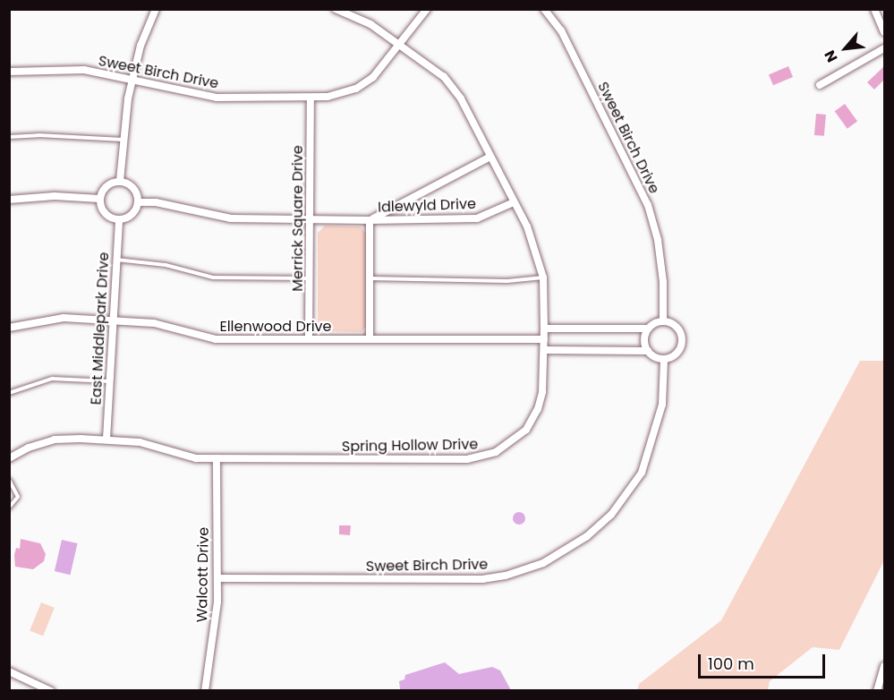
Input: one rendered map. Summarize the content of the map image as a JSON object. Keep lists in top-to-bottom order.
{
  "streets": {
    "street": [
      "Sweet Birch Drive",
      "Idlewyld Drive",
      "Merrick Square Drive",
      "Ellenwood Drive",
      "East Middlepark Drive",
      "Spring Hollow Drive",
      "Walcott Drive"
    ]
  },
  "crossings": [
    ["Sweet Birch Drive", "Merrick Square Drive"],
    ["Sweet Birch Drive", "Spring Hollow Drive"],
    ["Sweet Birch Drive", "Walcott Drive"],
    ["Idlewyld Drive", "Merrick Square Drive"],
    ["Idlewyld Drive", "East Middlepark Drive"],
    ["Idlewyld Drive", "Spring Hollow Drive"],
    ["Merrick Square Drive", "Ellenwood Drive"],
    ["Ellenwood Drive", "East Middlepark Drive"],
    ["Ellenwood Drive", "Spring Hollow Drive"],
    ["East Middlepark Drive", "Spring Hollow Drive"],
    ["Spring Hollow Drive", "Walcott Drive"]
  ],
  "scale_bar": "100 m",
  "north": "bottom left"
}
